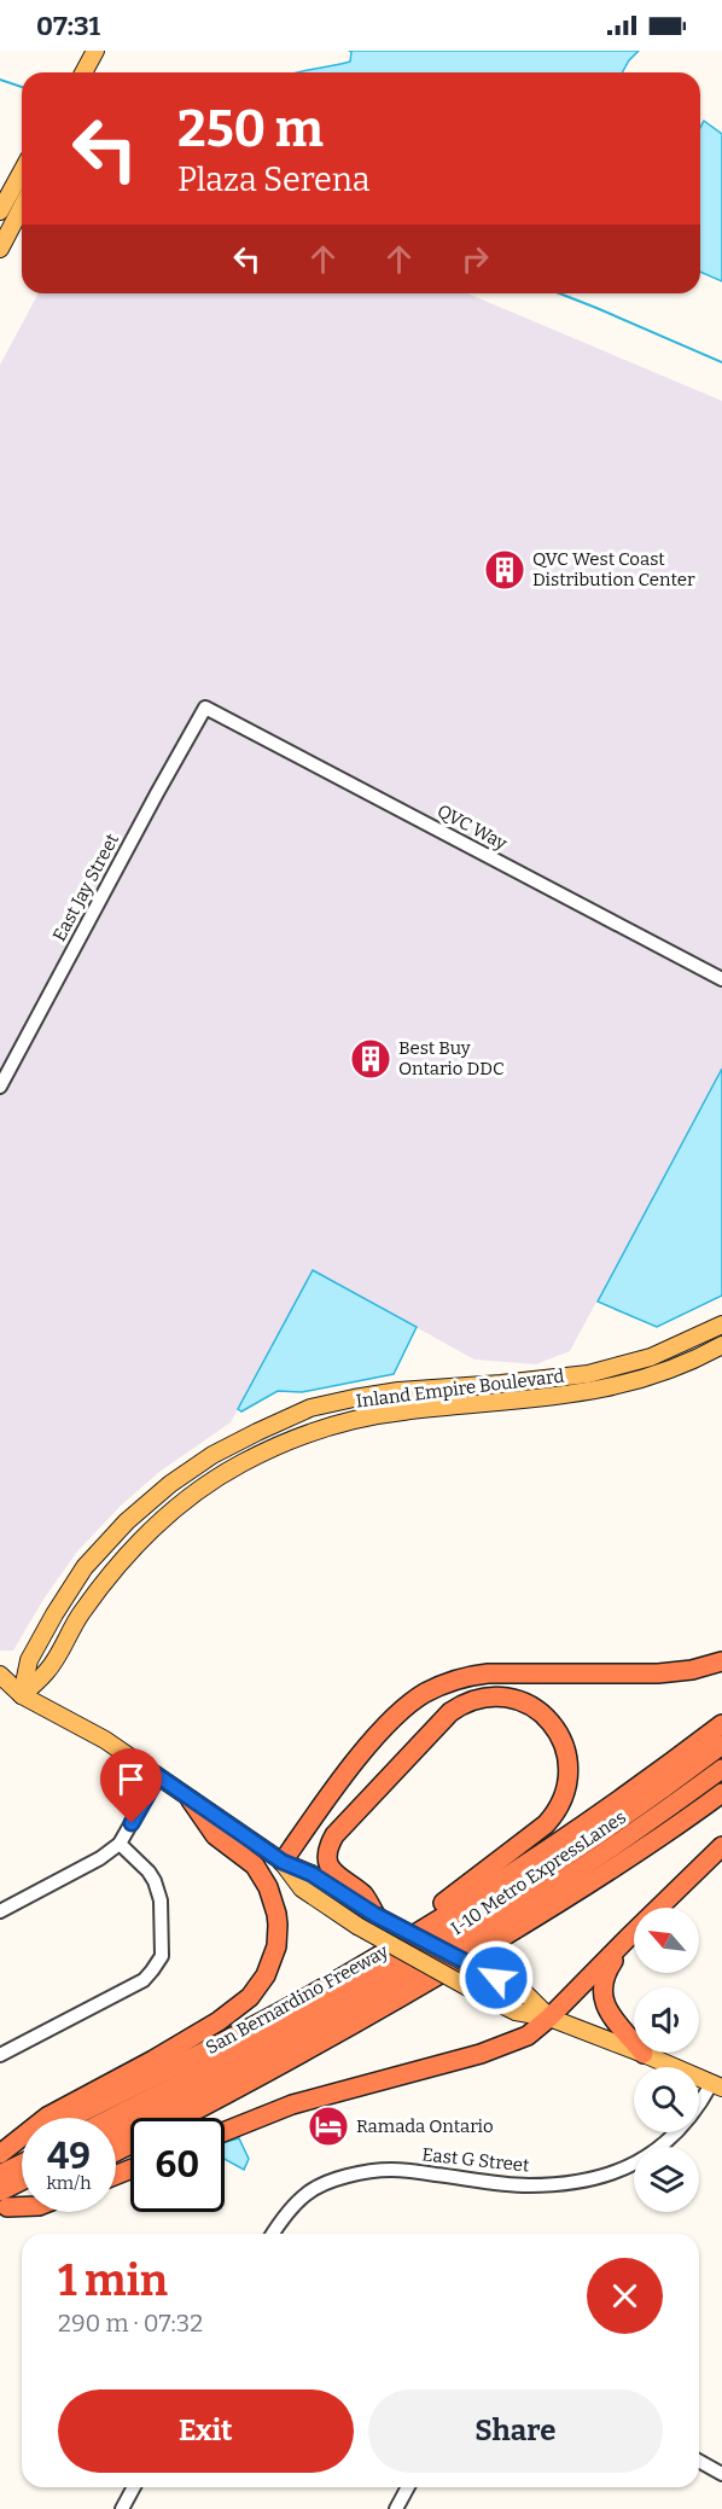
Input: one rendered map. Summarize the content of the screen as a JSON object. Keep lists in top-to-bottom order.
{
  "streets": {
    "highway": ["I-10 Metro ExpressLanes", "San Bernardino Freeway"],
    "main road": ["Inland Empire Boulevard"],
    "street": ["QVC Way", "East Jay Street", "East G Street"]
  },
  "crossings": [
    ["QVC Way", "East Jay Street"]
  ],
  "places": {
    "building": ["QVC West Coast Distribution Center", "Best Buy Ontario DDC"],
    "hotel": ["Ramada Ontario"]
  },
  "north": "top left",
  "page": {
    "status": "07:31",
    "turn": ["250 m", "Plaza Serena"],
    "speed": "49 km/h",
    "limit": "60",
    "heading": ["1 min", "290 m · 07:32"],
    "buttons": ["Exit", "Share"]
  }
}
